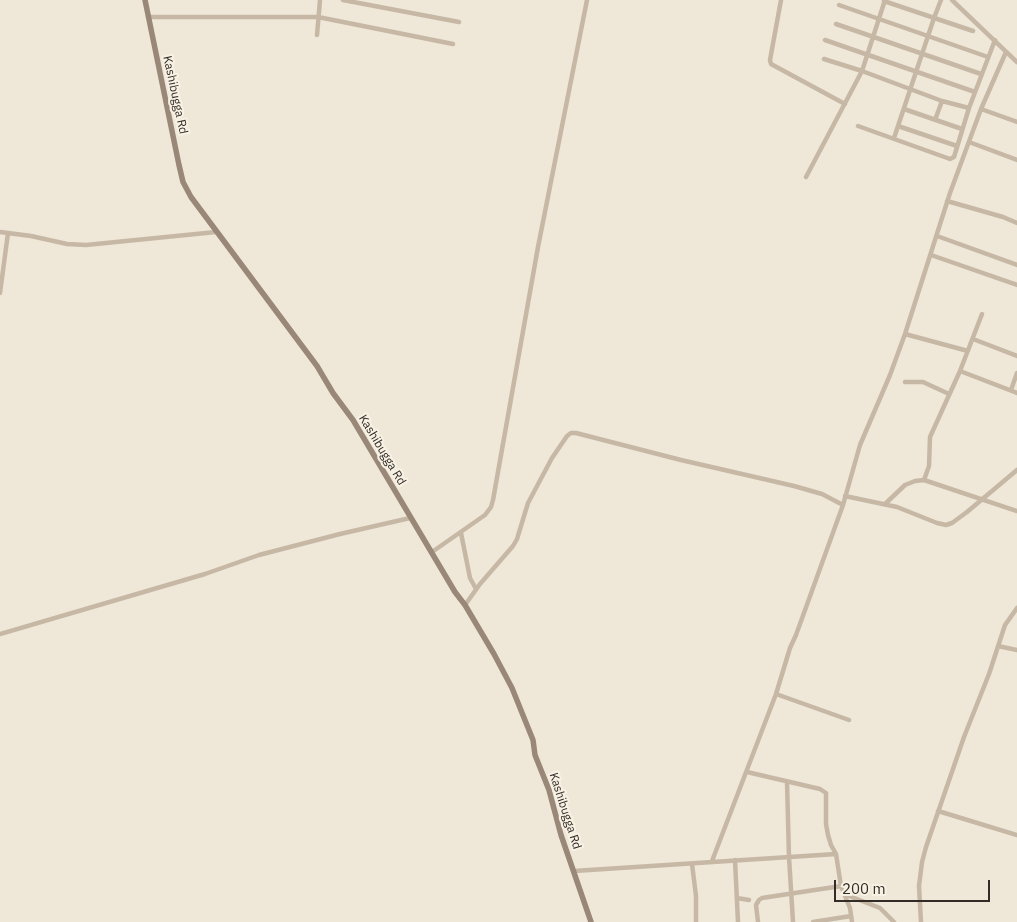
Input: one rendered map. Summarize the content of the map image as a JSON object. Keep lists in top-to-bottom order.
{
  "streets": {
    "main road": ["Kashibugga Rd"]
  },
  "scale_bar": "200 m"
}
